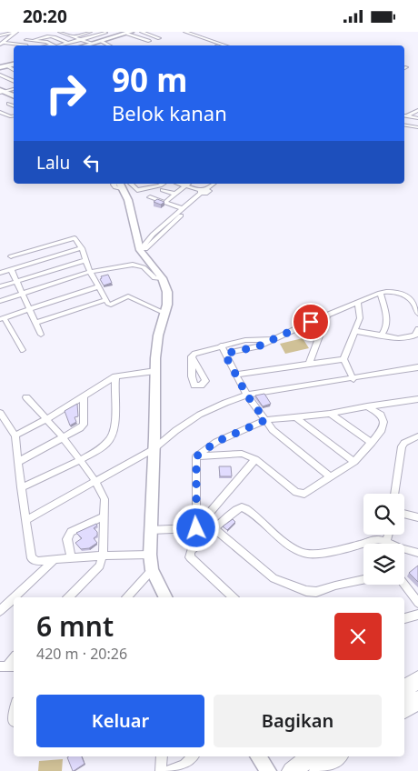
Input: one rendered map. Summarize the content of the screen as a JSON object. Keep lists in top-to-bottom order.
{
  "page": {
    "status": "20:20",
    "turn": ["90 m", "Belok kanan"],
    "then": "Lalu",
    "heading": ["6 mnt", "420 m · 20:26"],
    "buttons": ["Keluar", "Bagikan"]
  }
}
